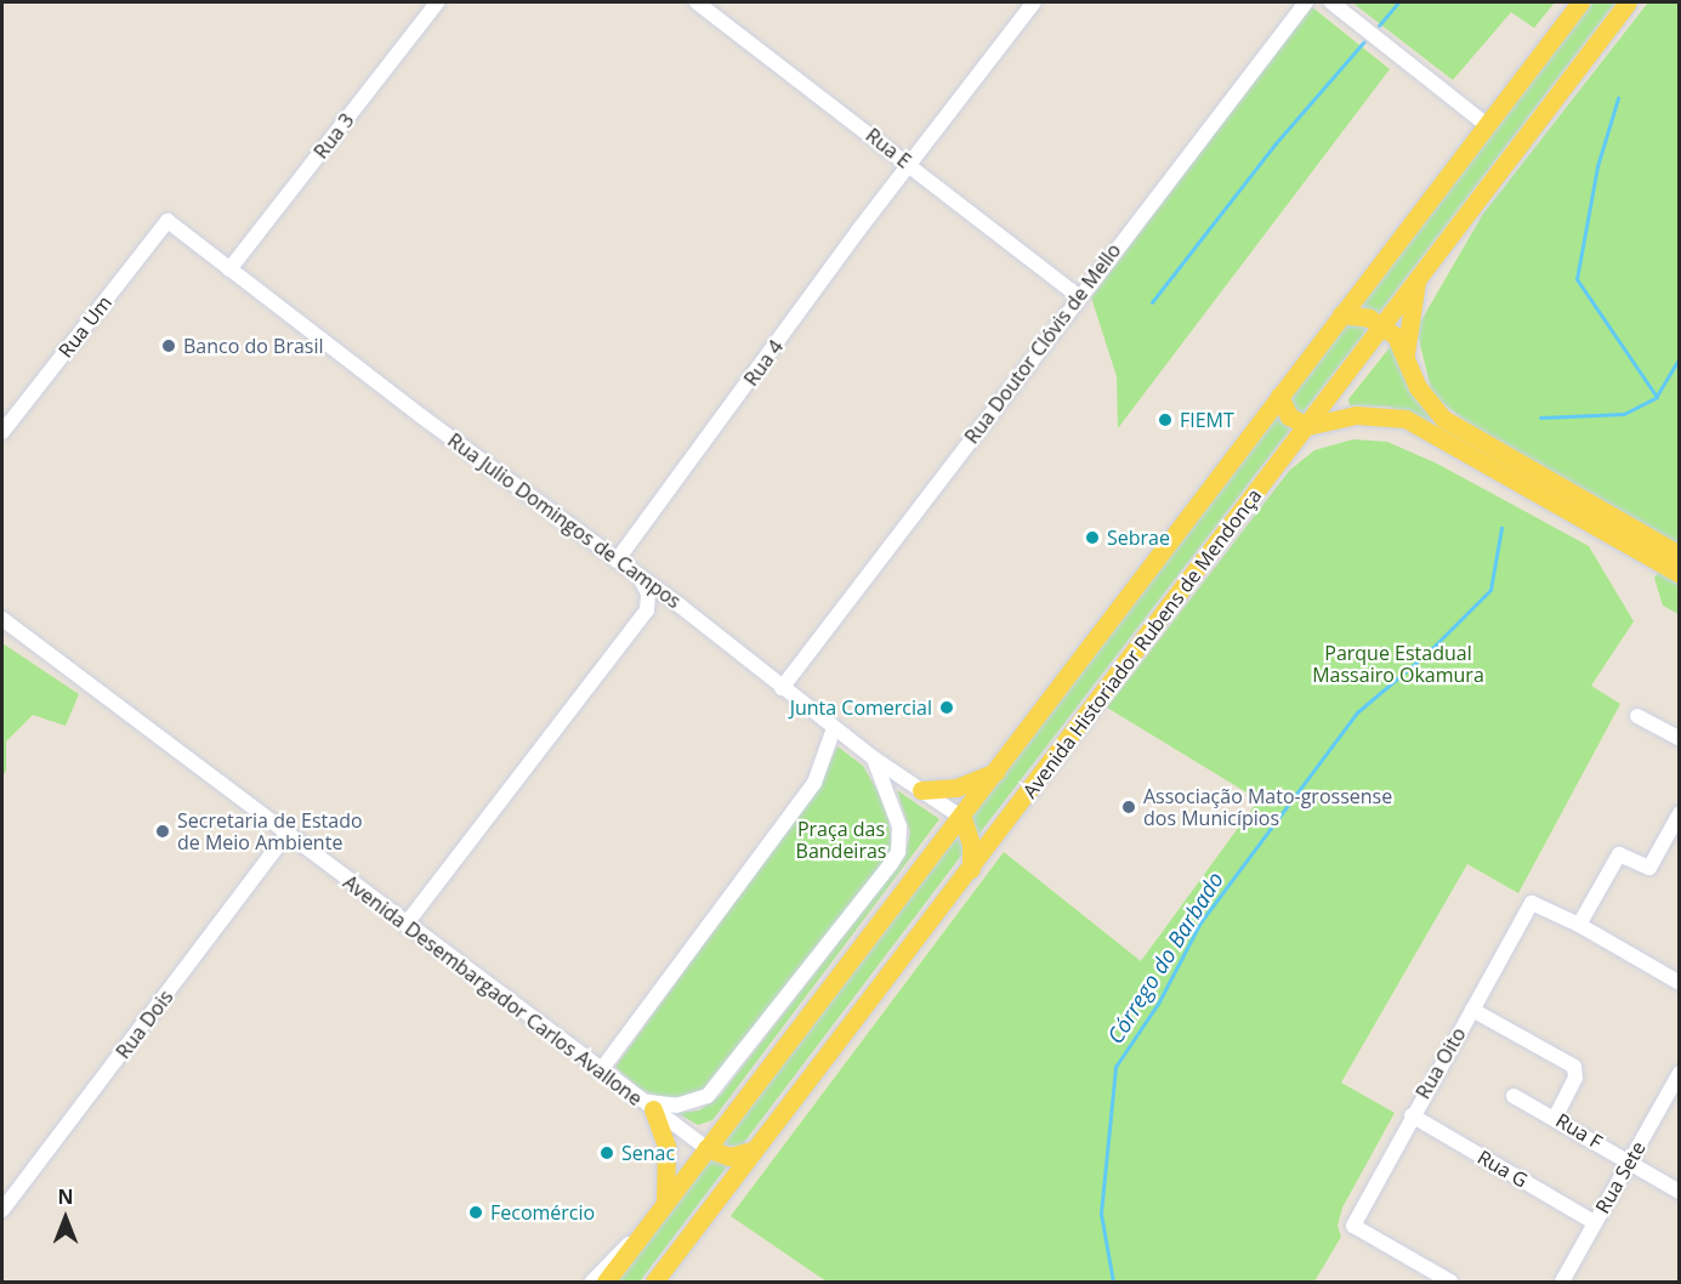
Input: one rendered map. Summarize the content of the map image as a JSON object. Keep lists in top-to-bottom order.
{
  "streets": {
    "main road": ["Avenida Historiador Rubens de Mendonça"],
    "street": [
      "Rua 3",
      "Rua E",
      "Rua Um",
      "Rua Doutor Clóvis de Mello",
      "Rua 4",
      "Rua Julio Domingos de Campos",
      "Avenida Desembargador Carlos Avallone",
      "Rua Dois",
      "Rua Oito",
      "Rua F",
      "Rua G",
      "Rua Sete"
    ]
  },
  "crossings": [
    ["Rua 3", "Rua Julio Domingos de Campos"],
    ["Rua E", "Rua Doutor Clóvis de Mello"],
    ["Rua E", "Rua 4"],
    ["Rua Um", "Rua Julio Domingos de Campos"],
    ["Rua Doutor Clóvis de Mello", "Rua Julio Domingos de Campos"],
    ["Rua 4", "Rua Julio Domingos de Campos"],
    ["Rua Julio Domingos de Campos", "Avenida Historiador Rubens de Mendonça"],
    ["Avenida Historiador Rubens de Mendonça", "Avenida Desembargador Carlos Avallone"],
    ["Avenida Desembargador Carlos Avallone", "Rua Dois"],
    ["Rua Oito", "Rua G"],
    ["Rua F", "Rua Sete"],
    ["Rua G", "Rua Sete"]
  ],
  "water": ["Córrego do Barbado"],
  "parks": ["Parque Estadual Massairo Okamura", "Praça das Bandeiras"],
  "places": [
    "Banco do Brasil",
    "FIEMT",
    "Sebrae",
    "Junta Comercial",
    "Associação Mato-grossense dos Municípios",
    "Secretaria de Estado de Meio Ambiente",
    "Senac",
    "Fecomércio"
  ],
  "north": "top"
}
